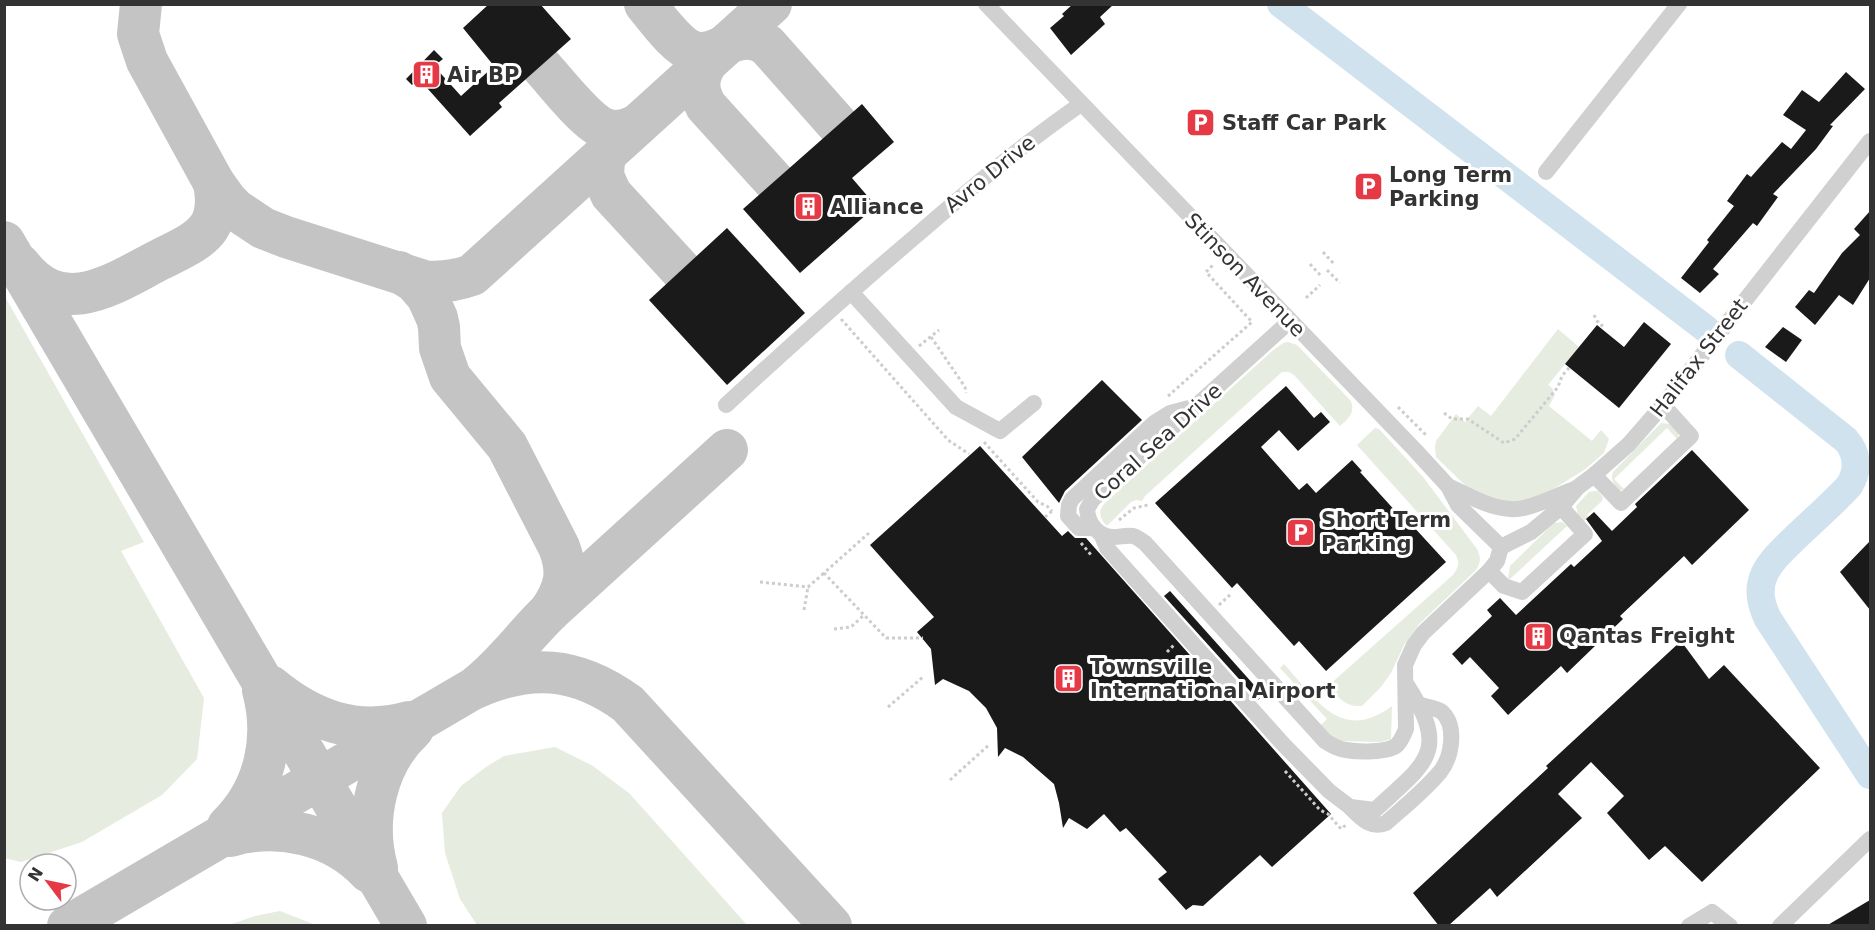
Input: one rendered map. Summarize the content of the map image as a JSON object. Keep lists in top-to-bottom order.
{
  "streets": {
    "street": [
      "Avro Drive",
      "Stinson Avenue",
      "Halifax Street",
      "Coral Sea Drive"
    ]
  },
  "crossings": [
    ["Avro Drive", "Stinson Avenue"],
    ["Stinson Avenue", "Halifax Street"],
    ["Stinson Avenue", "Coral Sea Drive"],
    ["Halifax Street", "Coral Sea Drive"]
  ],
  "places": {
    "building": [
      "Air BP",
      "Alliance",
      "Qantas Freight",
      "Townsville International Airport"
    ],
    "parking": ["Staff Car Park", "Long Term Parking", "Short Term Parking"]
  },
  "north": "top left"
}
